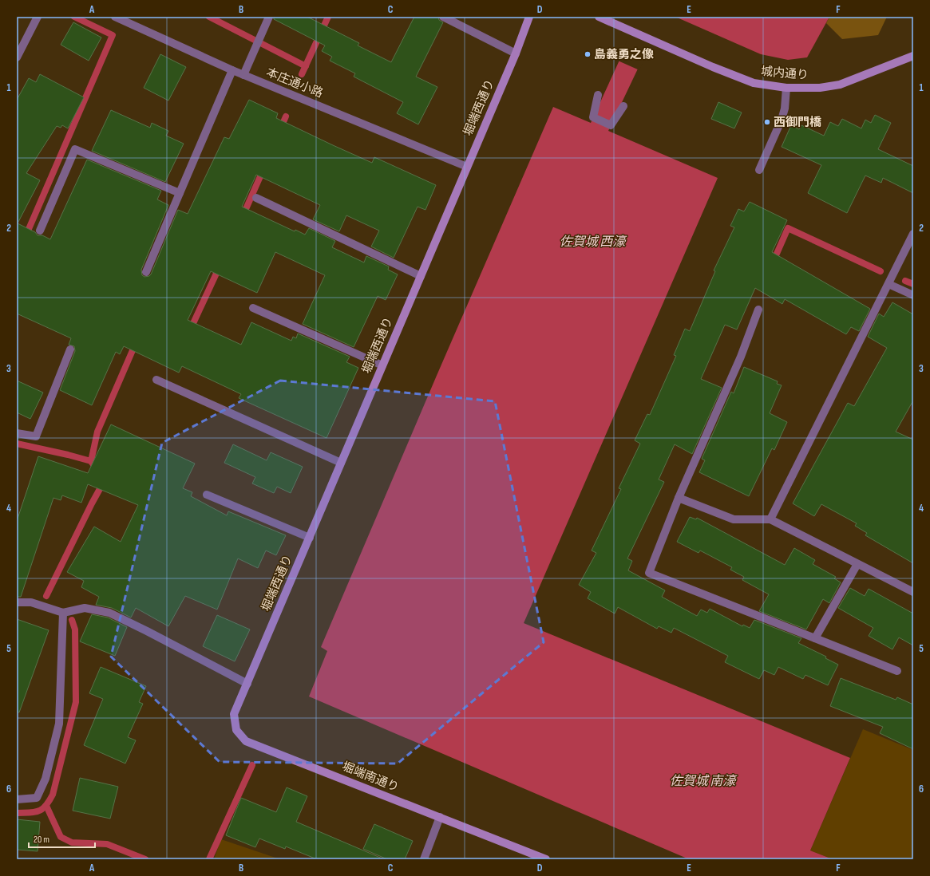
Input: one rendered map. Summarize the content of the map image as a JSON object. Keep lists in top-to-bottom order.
{
  "streets": {
    "street": [
      "城内通り",
      "本庄通小路",
      "堀端西通り",
      "堀端南通り"
    ]
  },
  "crossings": [
    ["本庄通小路", "堀端西通り"],
    ["堀端西通り", "堀端南通り"]
  ],
  "water": ["佐賀城 西濠", "佐賀城 南濠"],
  "places": ["島義勇之像", "西御門橋"],
  "scale_bar": "20 m",
  "grid": {
    "columns": [
      "A",
      "B",
      "C",
      "D",
      "E",
      "F"
    ],
    "rows": [
      "1",
      "2",
      "3",
      "4",
      "5",
      "6"
    ]
  }
}
